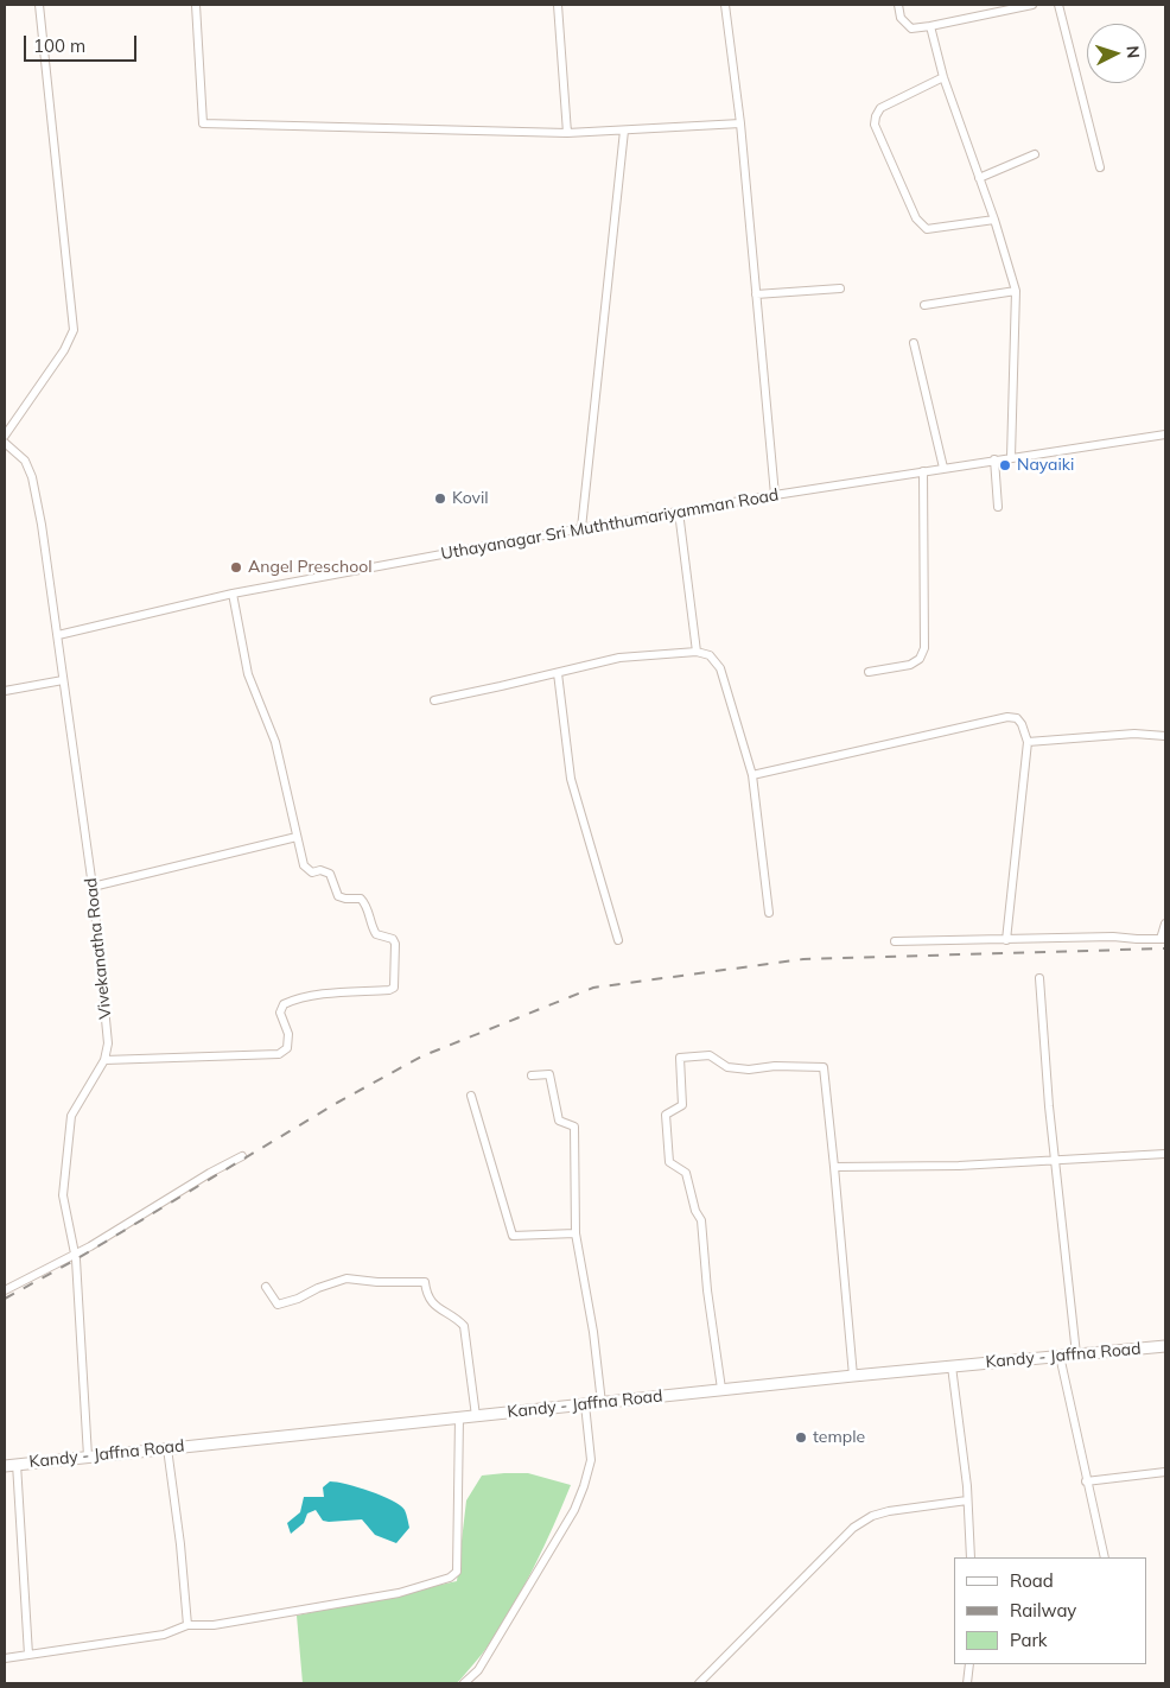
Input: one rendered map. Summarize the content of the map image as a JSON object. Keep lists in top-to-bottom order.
{
  "streets": {
    "highway": ["Kandy - Jaffna Road"],
    "street": ["Uthayanagar Sri Muththumariyamman Road", "Vivekanatha Road"]
  },
  "crossings": [
    ["Uthayanagar Sri Muththumariyamman Road", "Vivekanatha Road"],
    ["Vivekanatha Road", "Kandy - Jaffna Road"]
  ],
  "places": [
    "Nayaiki",
    "Kovil",
    "Angel Preschool",
    "temple"
  ],
  "legend": ["Road", "Railway", "Park"],
  "scale_bar": "100 m",
  "north": "right"
}
